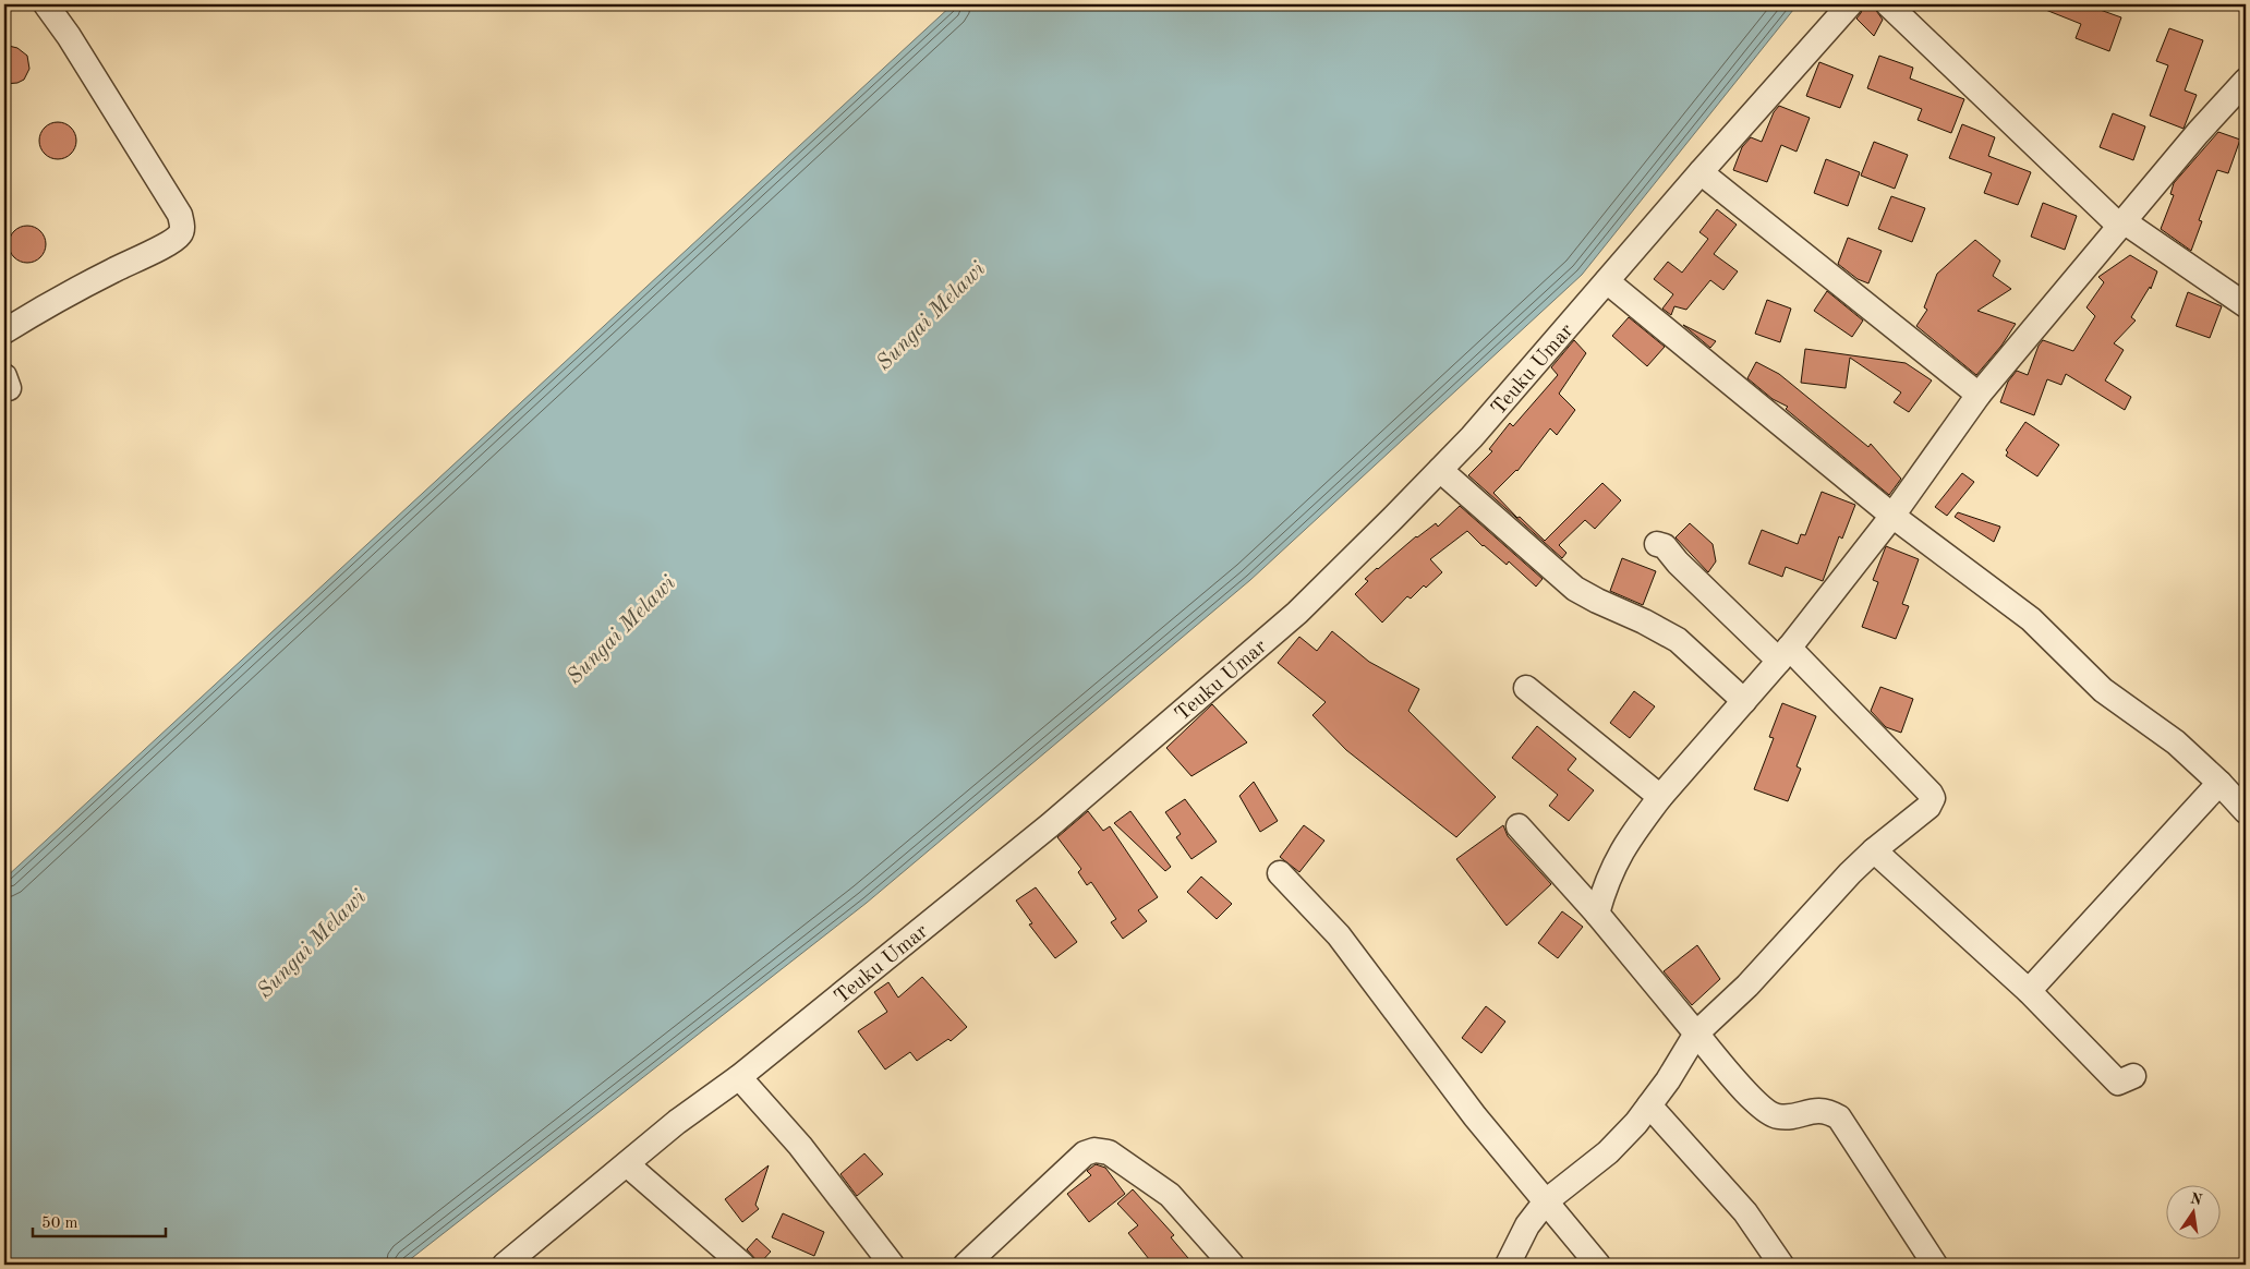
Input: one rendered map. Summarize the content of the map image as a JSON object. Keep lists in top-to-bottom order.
{
  "streets": {
    "street": ["Teuku Umar"]
  },
  "water": ["Sungai Melawi"],
  "scale_bar": "50 m",
  "north": "top"
}
